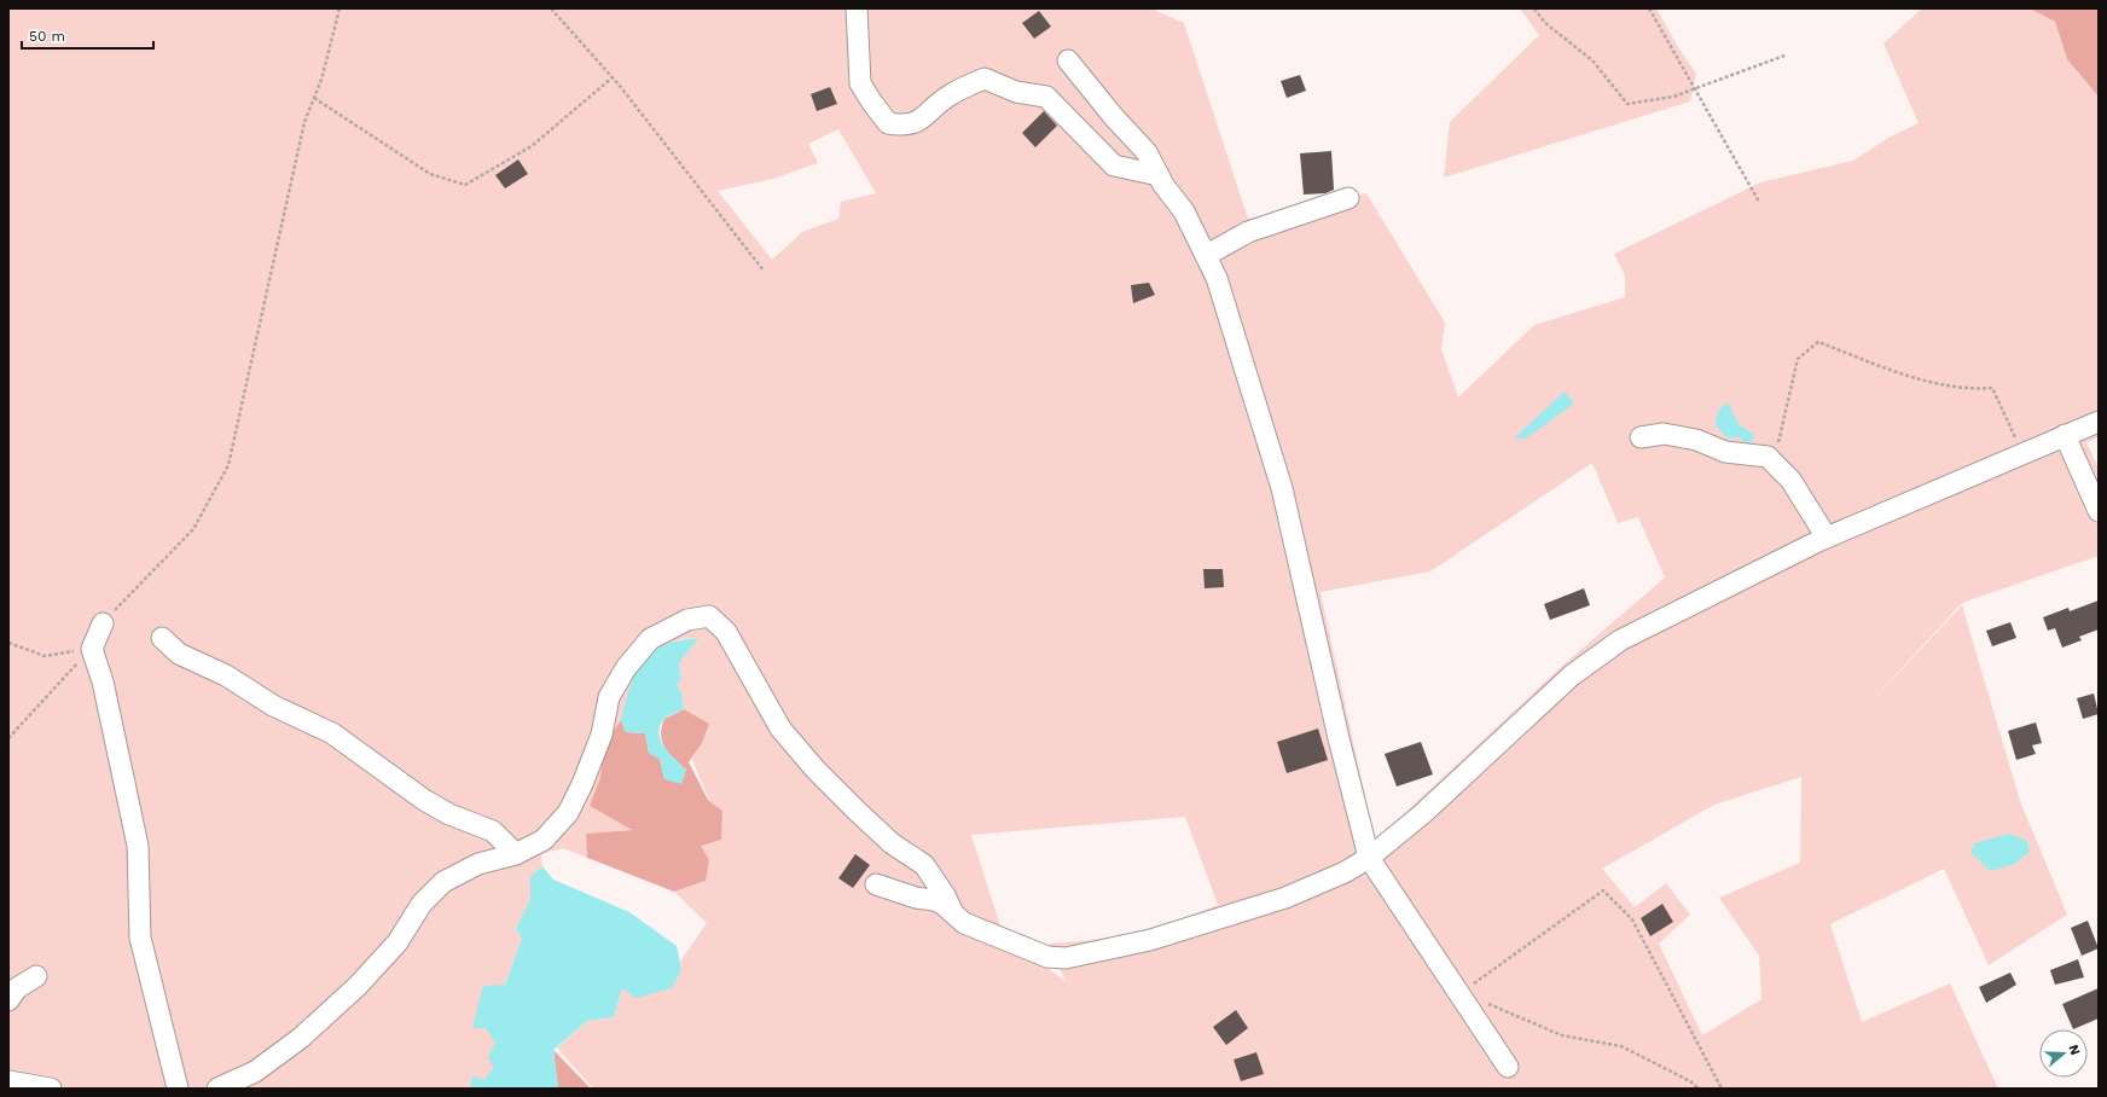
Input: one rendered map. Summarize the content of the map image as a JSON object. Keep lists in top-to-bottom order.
{
  "scale_bar": "50 m",
  "north": "right"
}
